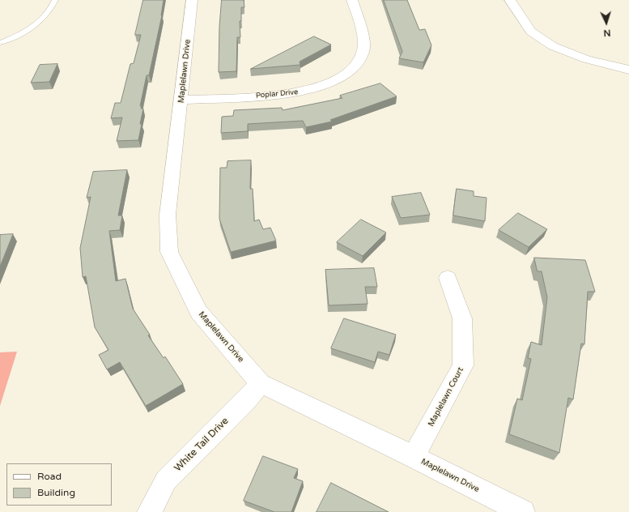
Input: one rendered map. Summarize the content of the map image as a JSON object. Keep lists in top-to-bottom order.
{
  "streets": {
    "street": [
      "Maplelawn Drive",
      "Poplar Drive",
      "Maplelawn Court",
      "White Tail Drive"
    ]
  },
  "crossings": [
    ["Maplelawn Drive", "Poplar Drive"],
    ["Maplelawn Drive", "Maplelawn Court"],
    ["Maplelawn Drive", "White Tail Drive"]
  ],
  "legend": ["Road", "Building"],
  "north": "bottom"
}
